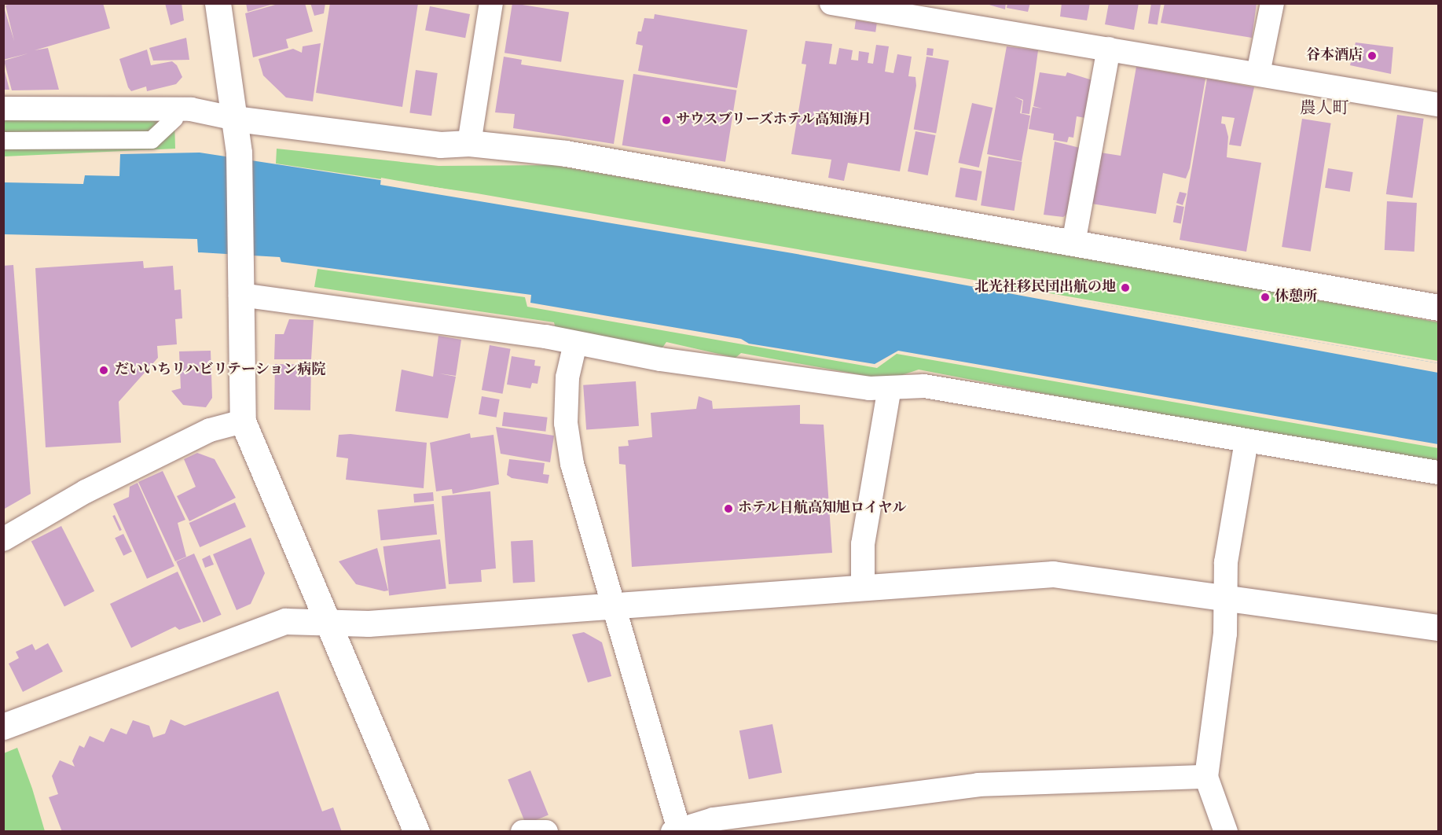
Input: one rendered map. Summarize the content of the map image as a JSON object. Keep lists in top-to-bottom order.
{
  "districts": ["農人町"],
  "places": [
    "谷本酒店",
    "サウスブリーズホテル高知海月",
    "北光社移民団出航の地",
    "休憩所",
    "だいいちリハビリテーション病院",
    "ホテル日航高知旭ロイヤル"
  ]
}
